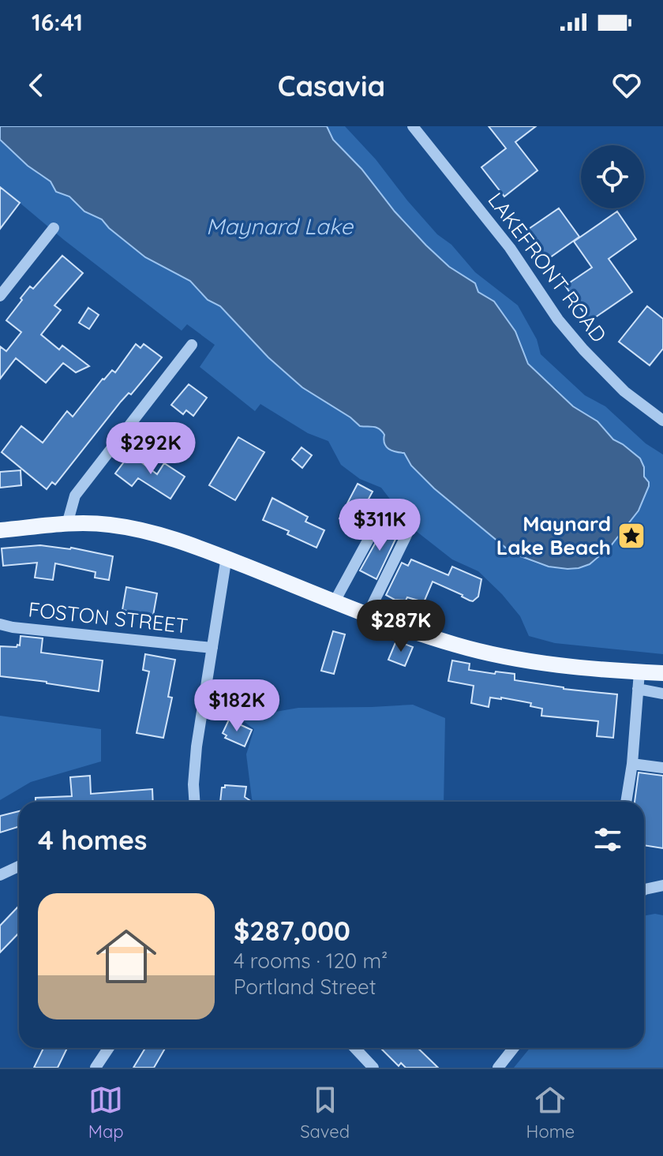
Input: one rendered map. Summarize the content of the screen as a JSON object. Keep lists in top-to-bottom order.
{
  "streets": {
    "street": ["LAKEFRONT ROAD", "FOSTON STREET"]
  },
  "water": ["Maynard Lake"],
  "places": {
    "place": ["Maynard Lake Beach"]
  },
  "page": {
    "status": "16:41",
    "header": "Casavia",
    "price": [
      "$292K",
      "$311K",
      "$287K",
      "$182K"
    ],
    "heading": "4 homes",
    "list": [
      {
        "name": "$287,000",
        "note": "4 rooms · 120 m² · Portland Street"
      }
    ],
    "tabs": ["Map", "Saved", "Home"]
  }
}
